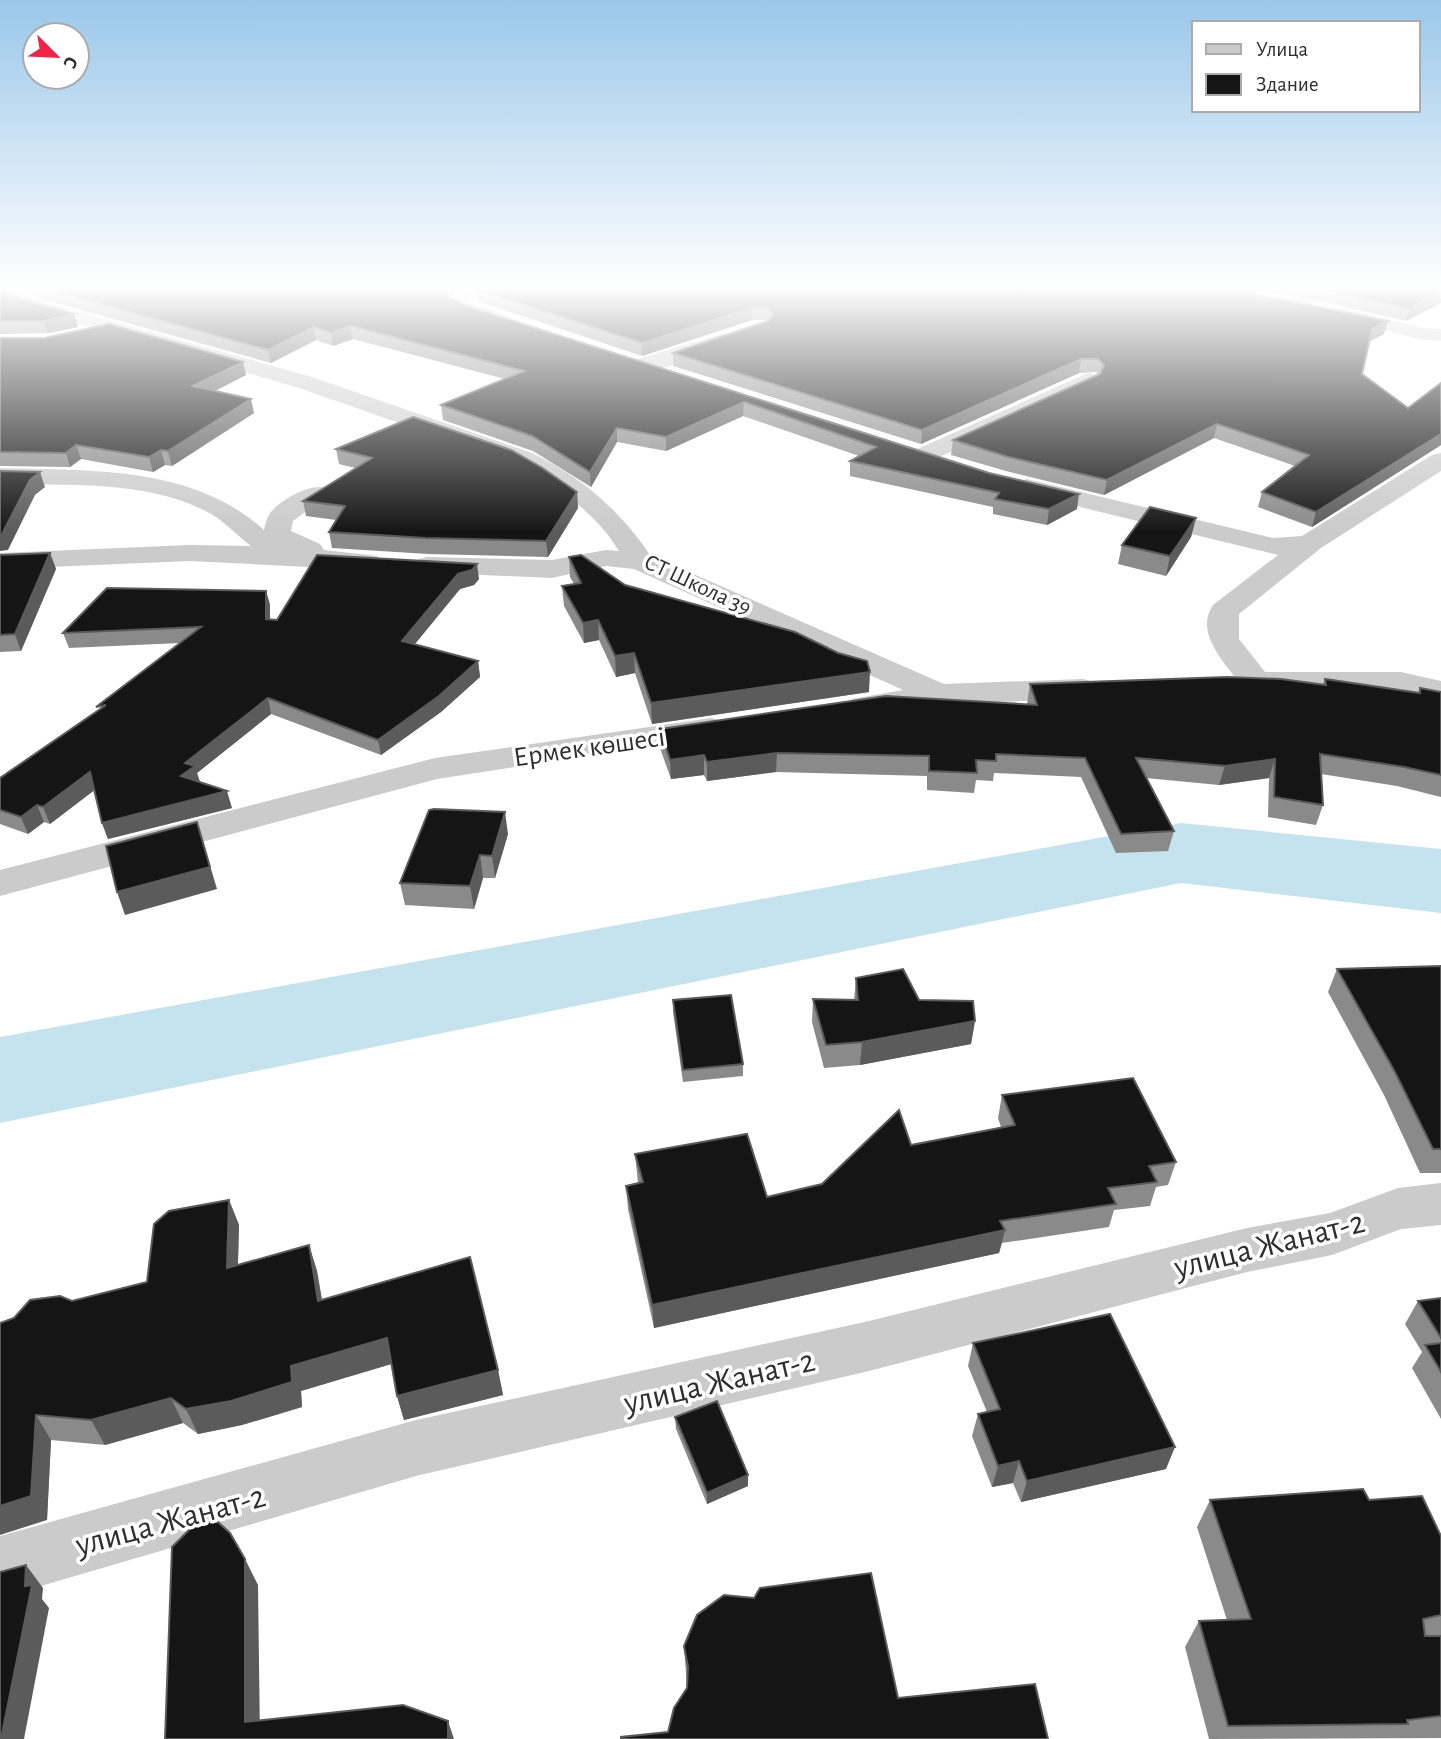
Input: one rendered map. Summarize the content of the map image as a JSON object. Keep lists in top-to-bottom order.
{
  "streets": {
    "street": ["СТ Школа 39", "Ермек көшесі", "улица Жанат-2"]
  },
  "legend": ["Улица", "Здание"],
  "north": "bottom right"
}
